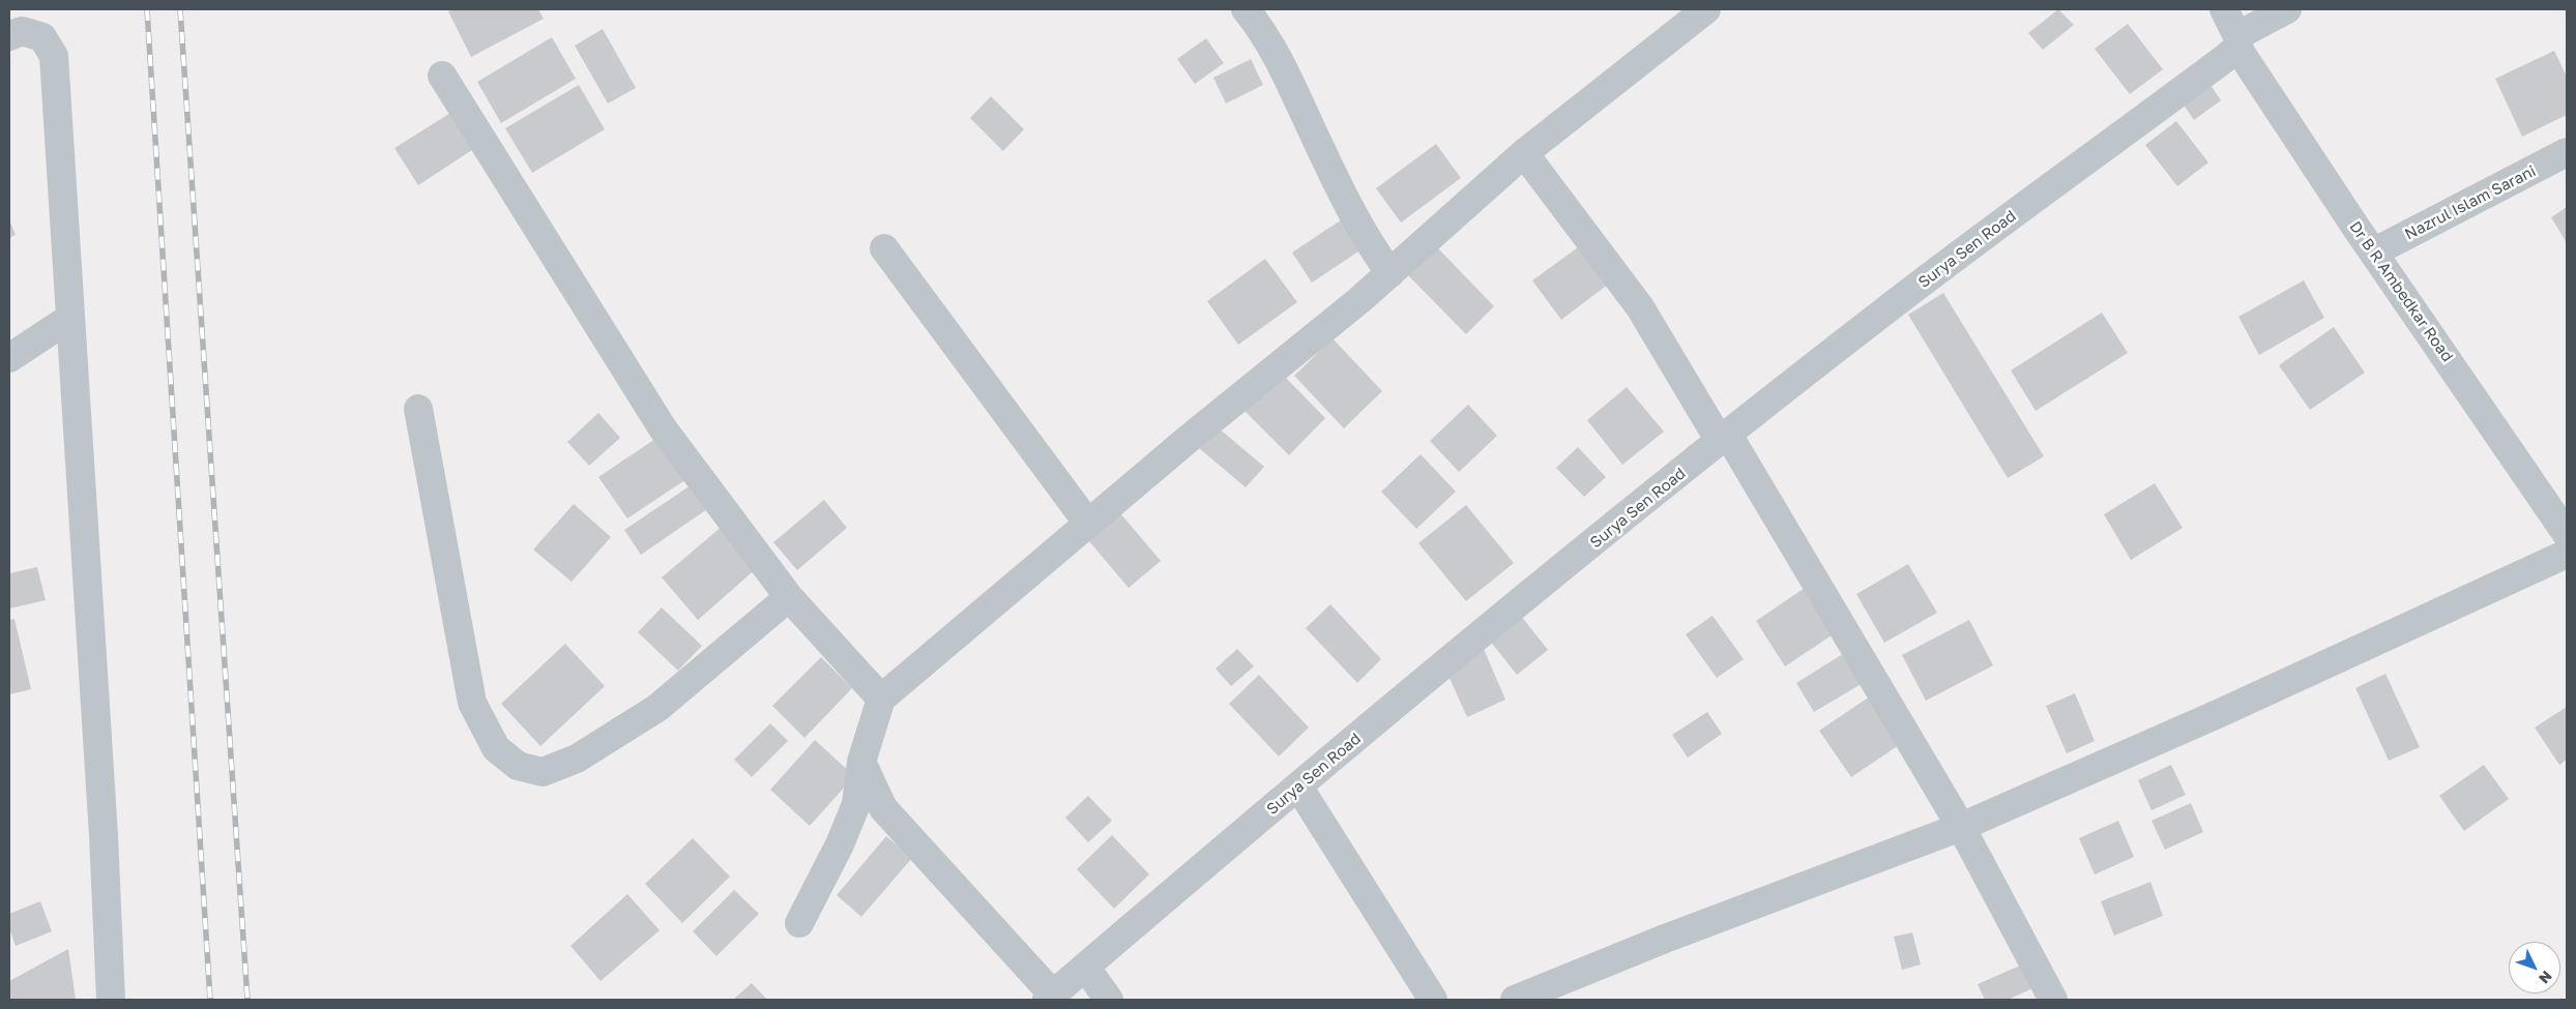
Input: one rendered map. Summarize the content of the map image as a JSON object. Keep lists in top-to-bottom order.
{
  "streets": {
    "street": ["Nazrul Islam Sarani", "Surya Sen Road", "Dr B R Ambedkar Road"]
  },
  "crossings": [
    ["Nazrul Islam Sarani", "Dr B R Ambedkar Road"],
    ["Surya Sen Road", "Dr B R Ambedkar Road"]
  ],
  "north": "bottom right"
}
